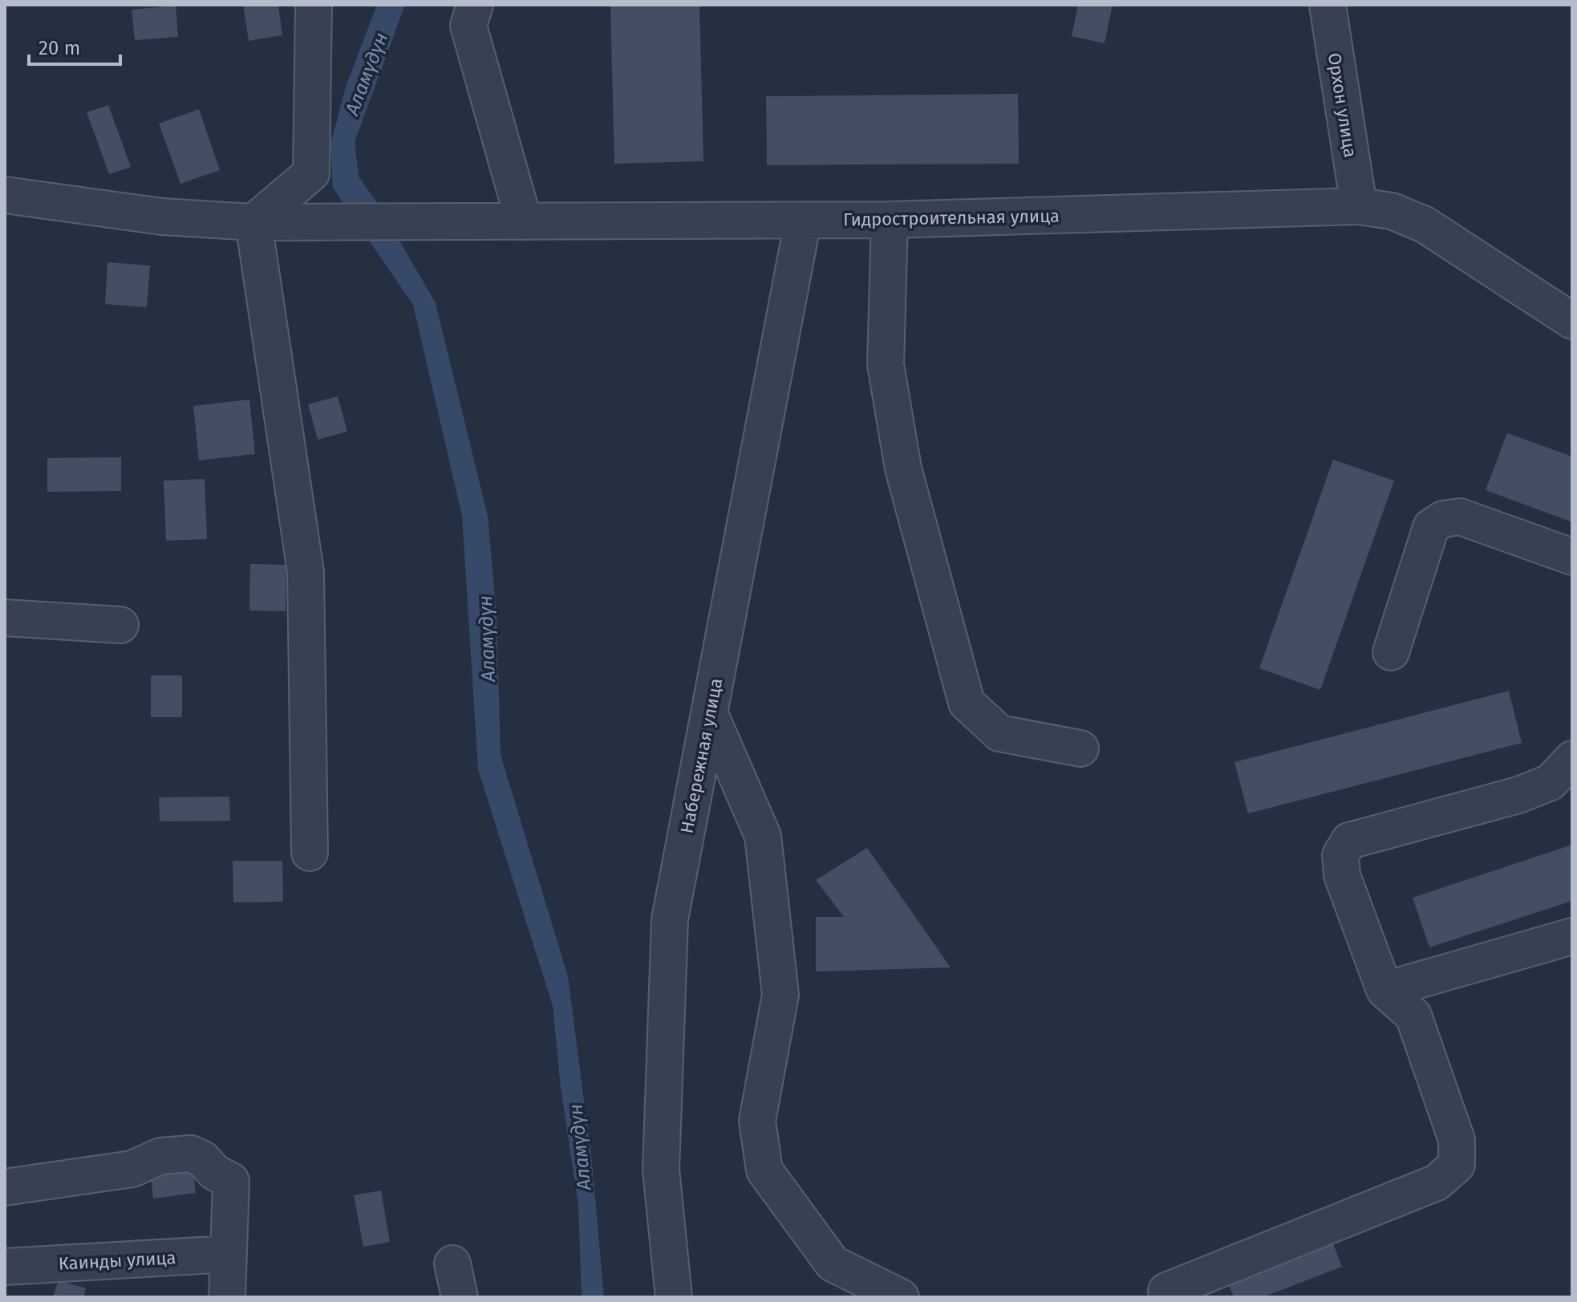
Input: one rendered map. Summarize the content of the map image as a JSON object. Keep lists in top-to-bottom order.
{
  "streets": {
    "street": [
      "Орхон улица",
      "Гидростроительная улица",
      "Набережная улица",
      "Каинды улица"
    ]
  },
  "crossings": [
    ["Орхон улица", "Гидростроительная улица"],
    ["Гидростроительная улица", "Набережная улица"]
  ],
  "water": ["Аламүдүн"],
  "scale_bar": "20 m"
}
